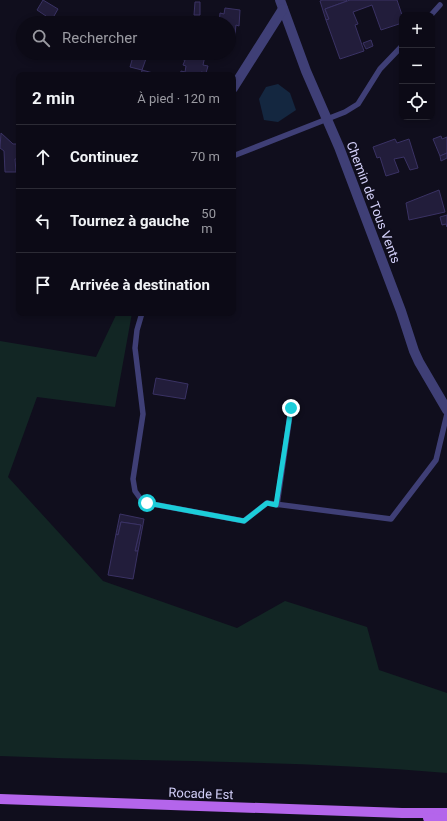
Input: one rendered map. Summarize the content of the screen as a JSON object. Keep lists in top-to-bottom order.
{
  "streets": {
    "main road": ["Rocade Est"],
    "street": ["Chemin de Tous Vents"]
  },
  "page": {
    "map_buttons": ["+", "−"],
    "search": "Rechercher",
    "heading": ["2 min", "À pied · 120 m"],
    "list": [
      ["Continuez", "70 m"],
      ["Tournez à gauche", "50 m"],
      "Arrivée à destination"
    ]
  }
}
